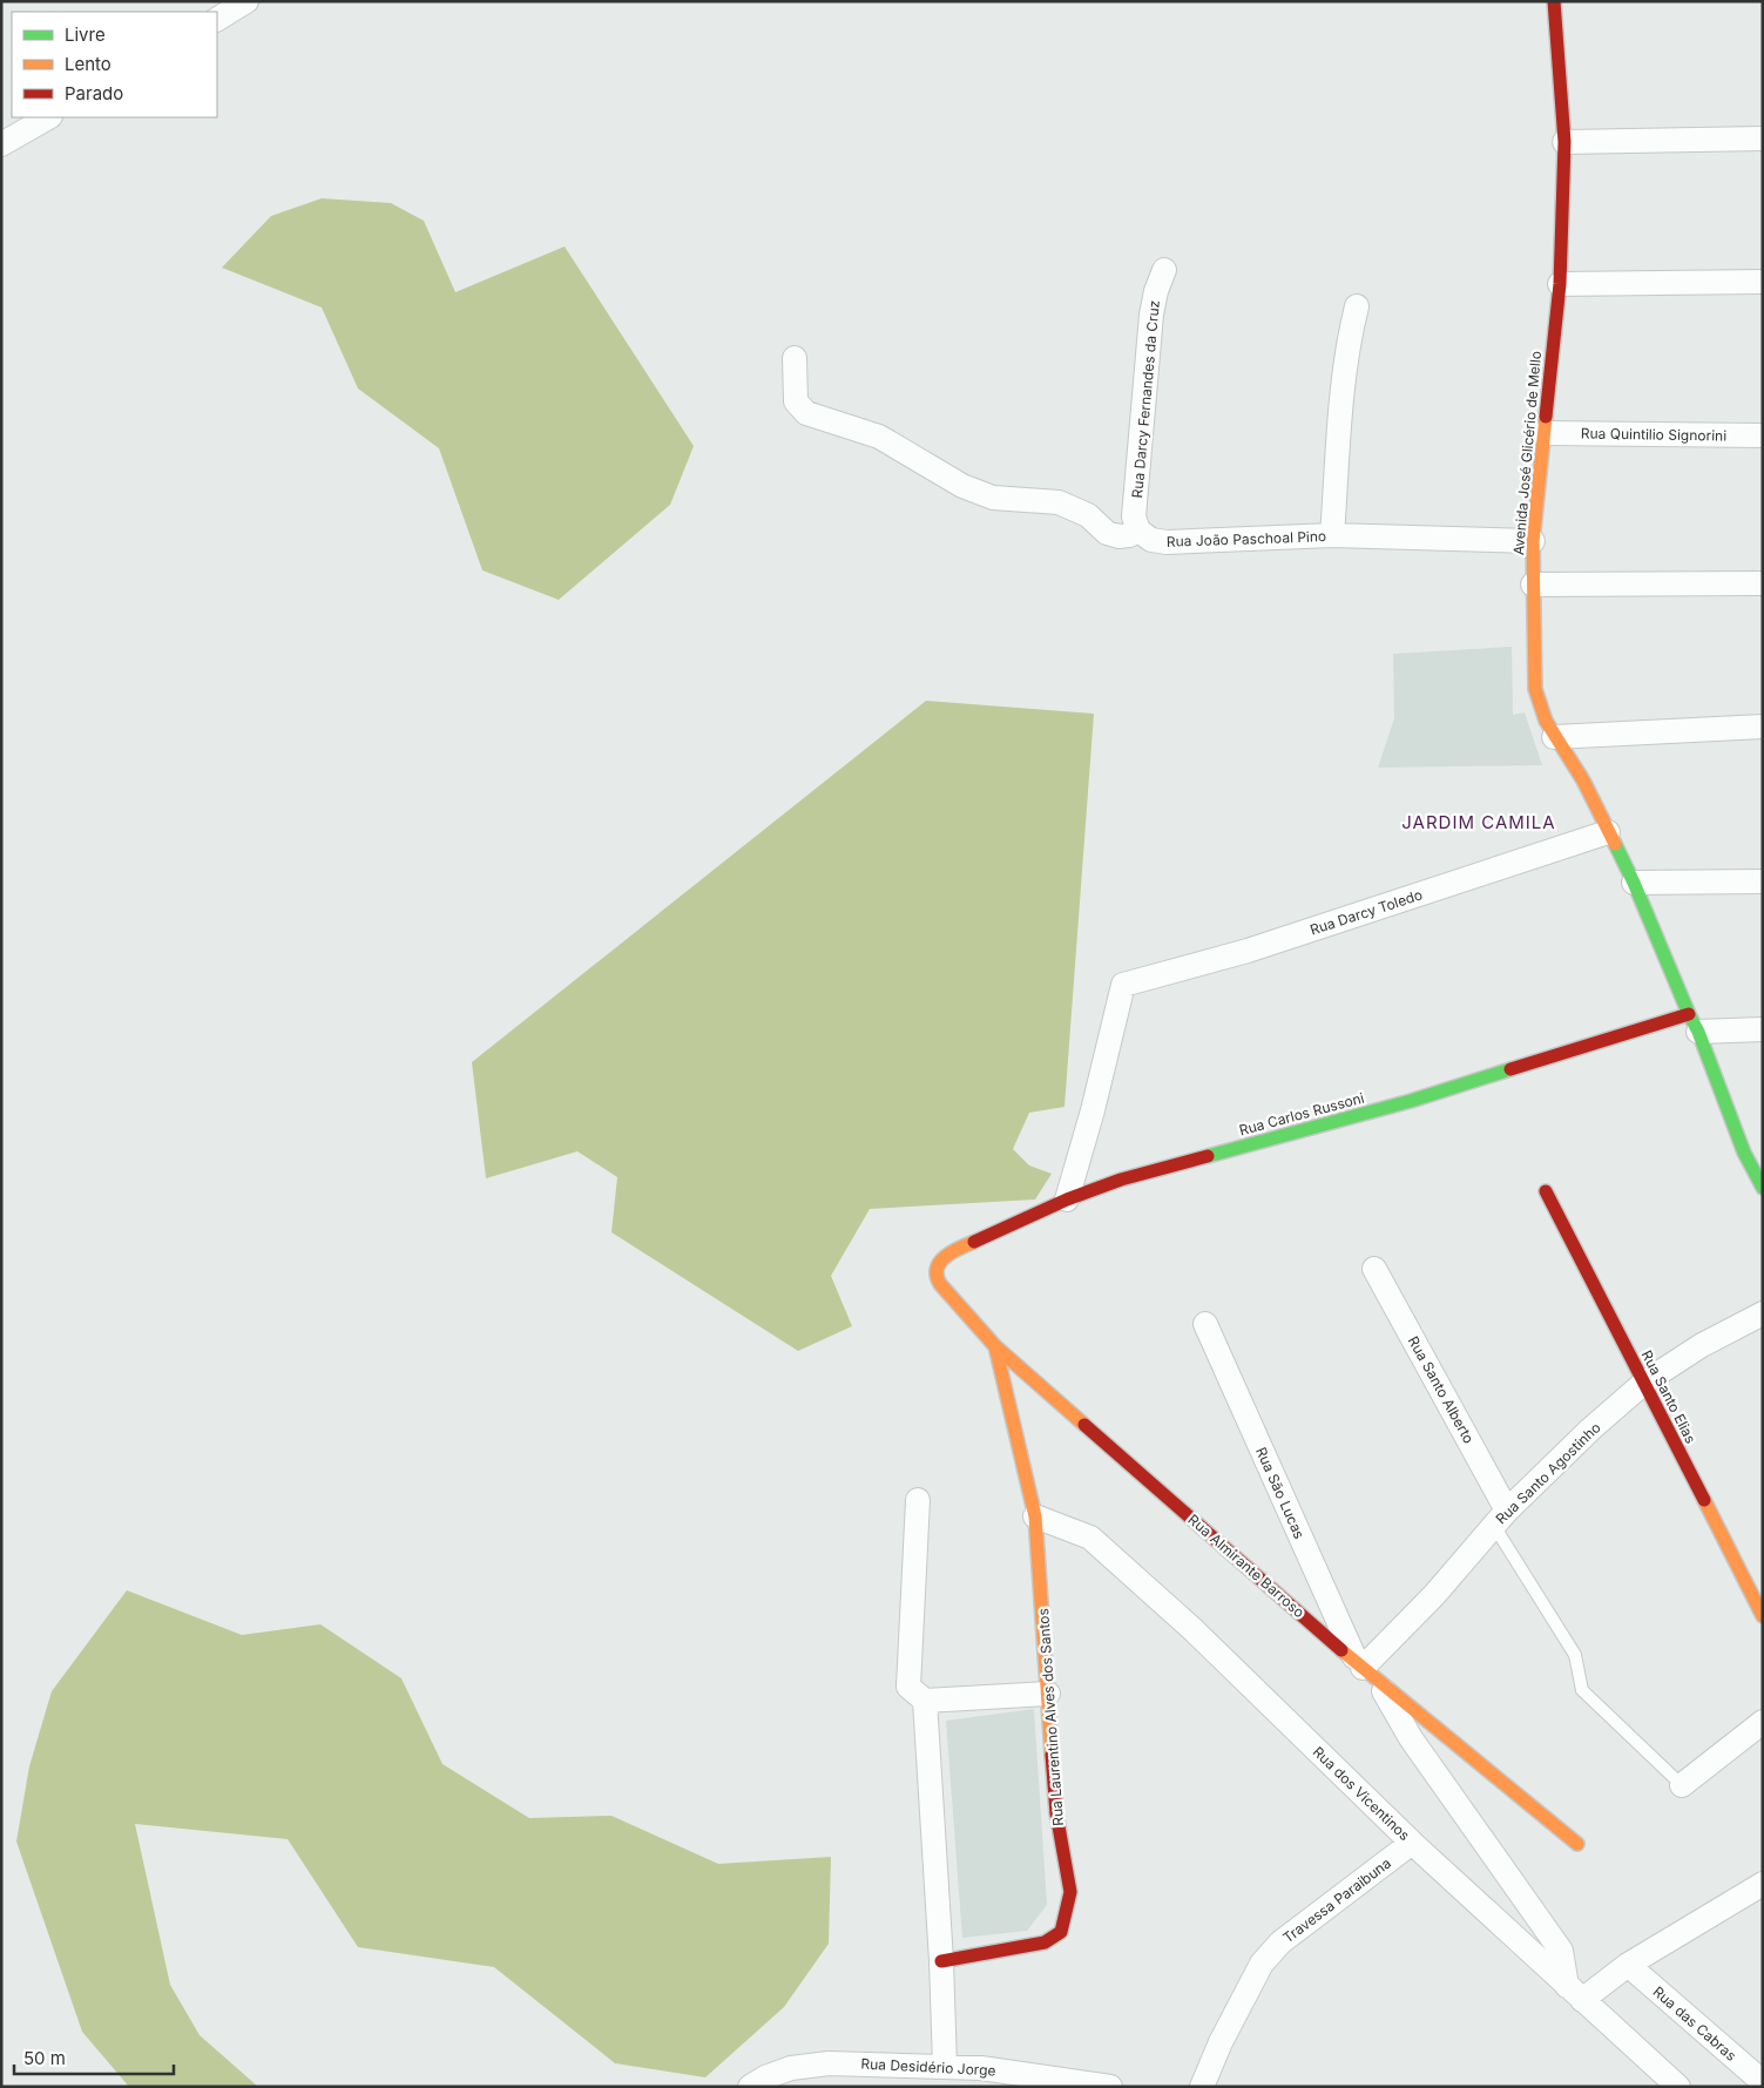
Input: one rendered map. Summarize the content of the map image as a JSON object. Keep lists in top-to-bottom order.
{
  "streets": {
    "street": [
      "Rua Darcy Fernandes da Cruz",
      "Rua Quintilio Signorini",
      "Avenida José Glicério de Mello",
      "Rua João Paschoal Pino",
      "Rua Darcy Toledo",
      "Rua Carlos Russoni",
      "Rua Santo Alberto",
      "Rua Santo Elias",
      "Rua Santo Agostinho",
      "Rua São Lucas",
      "Rua Almirante Barroso",
      "Rua Laurentino Alves dos Santos",
      "Rua dos Vicentinos",
      "Travessa Paraibuna",
      "Rua das Cabras",
      "Rua Desidério Jorge"
    ]
  },
  "crossings": [
    ["Rua Darcy Fernandes da Cruz", "Rua João Paschoal Pino"],
    ["Rua Quintilio Signorini", "Avenida José Glicério de Mello"],
    ["Avenida José Glicério de Mello", "Rua João Paschoal Pino"],
    ["Avenida José Glicério de Mello", "Rua Darcy Toledo"],
    ["Avenida José Glicério de Mello", "Rua Carlos Russoni"],
    ["Rua Darcy Toledo", "Rua Carlos Russoni"],
    ["Rua Carlos Russoni", "Rua Almirante Barroso"],
    ["Rua Santo Alberto", "Rua Santo Agostinho"],
    ["Rua Santo Elias", "Rua Santo Agostinho"],
    ["Rua Santo Agostinho", "Rua São Lucas"],
    ["Rua Santo Agostinho", "Rua Almirante Barroso"],
    ["Rua São Lucas", "Rua Almirante Barroso"],
    ["Rua São Lucas", "Rua dos Vicentinos"],
    ["Rua Almirante Barroso", "Rua Laurentino Alves dos Santos"],
    ["Rua Laurentino Alves dos Santos", "Rua dos Vicentinos"],
    ["Rua dos Vicentinos", "Travessa Paraibuna"]
  ],
  "districts": ["JARDIM CAMILA"],
  "legend": ["Livre", "Lento", "Parado"],
  "scale_bar": "50 m"
}
